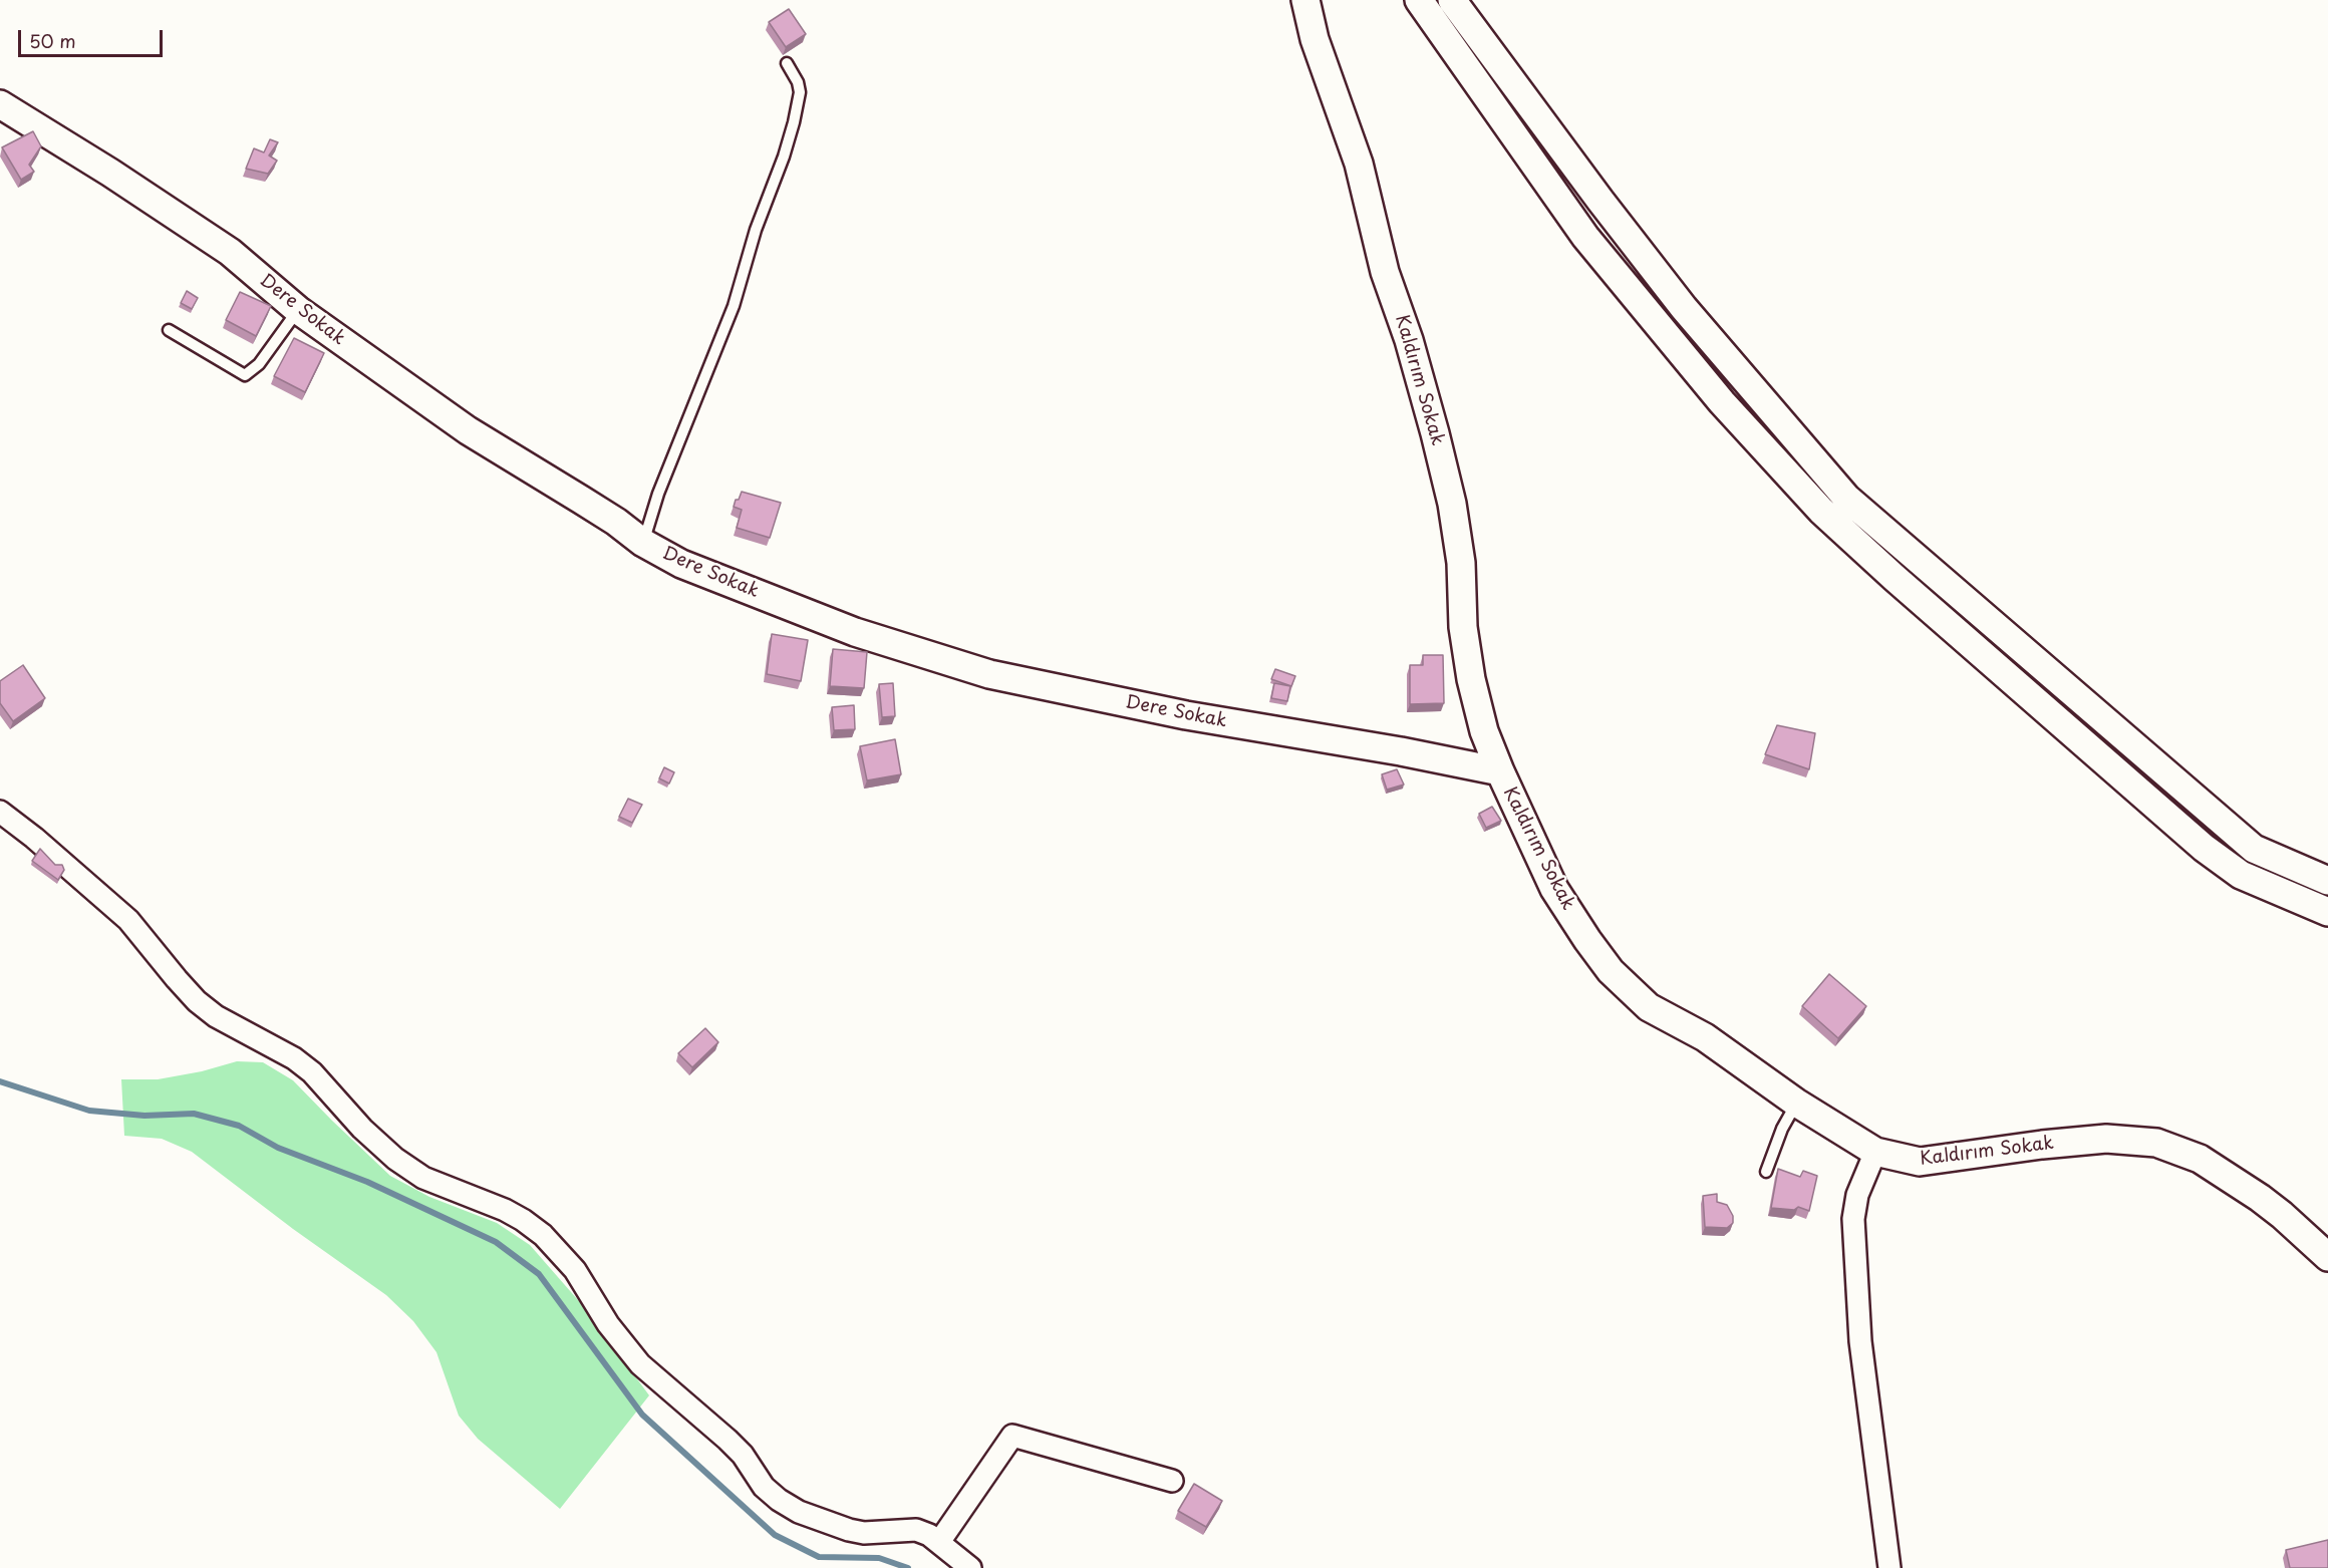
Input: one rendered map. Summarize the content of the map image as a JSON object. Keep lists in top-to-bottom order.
{
  "streets": {
    "street": ["Dere Sokak", "Kaldırım Sokak"]
  },
  "crossings": [
    ["Dere Sokak", "Kaldırım Sokak"]
  ],
  "scale_bar": "50 m"
}
